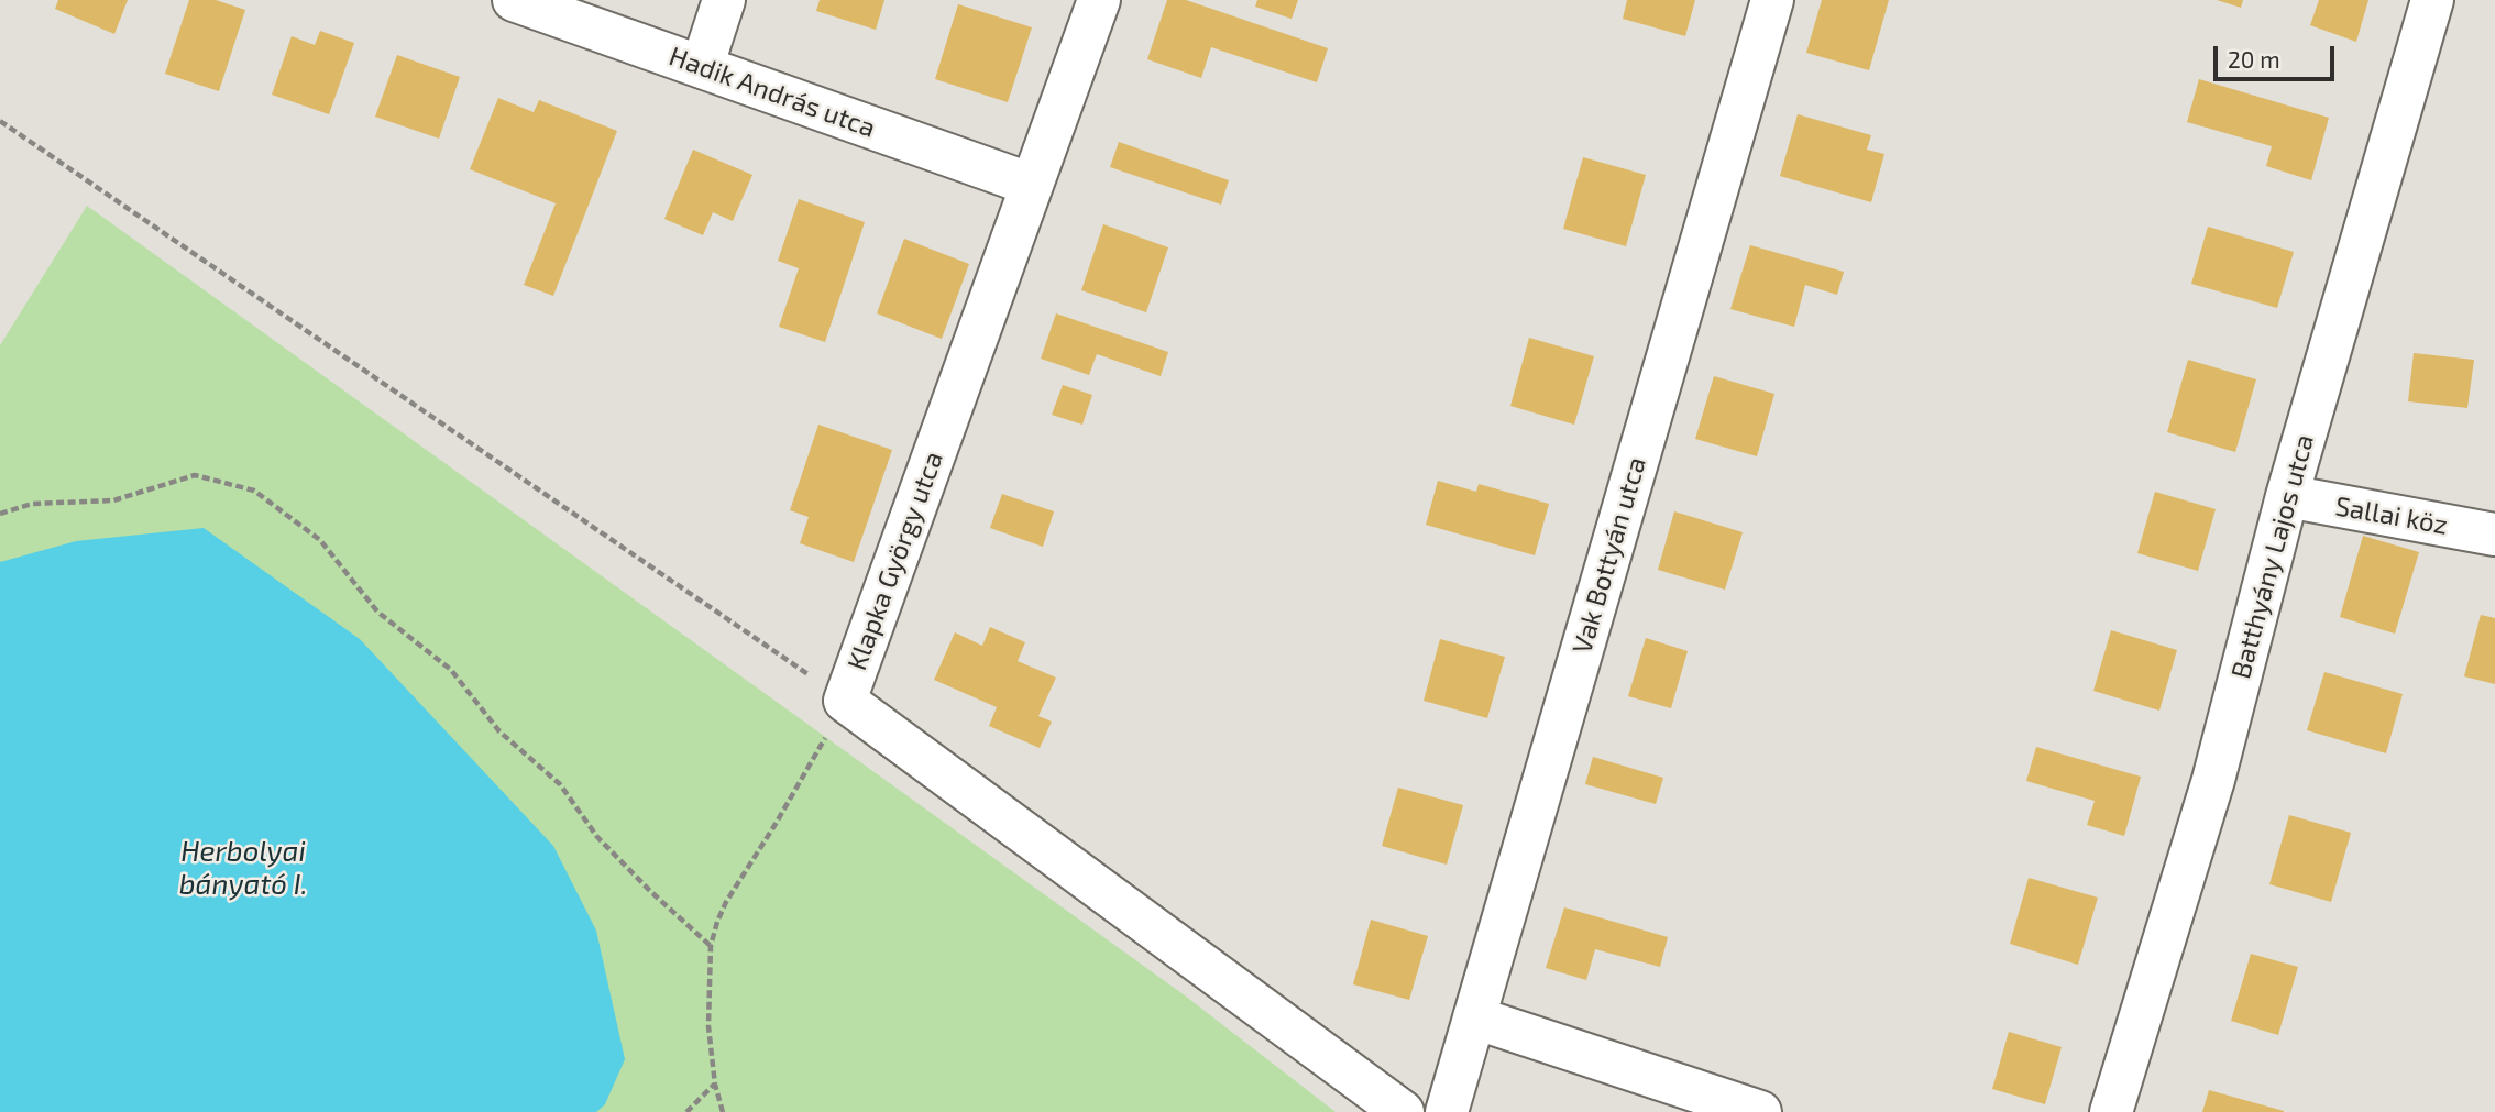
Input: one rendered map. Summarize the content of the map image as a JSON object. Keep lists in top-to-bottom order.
{
  "streets": {
    "street": [
      "Hadik András utca",
      "Sallai köz",
      "Vak Bottyán utca",
      "Batthyány Lajos utca",
      "Klapka György utca"
    ]
  },
  "crossings": [
    ["Hadik András utca", "Klapka György utca"],
    ["Sallai köz", "Batthyány Lajos utca"]
  ],
  "water": ["Herbolyai bányató I."],
  "scale_bar": "20 m"
}
